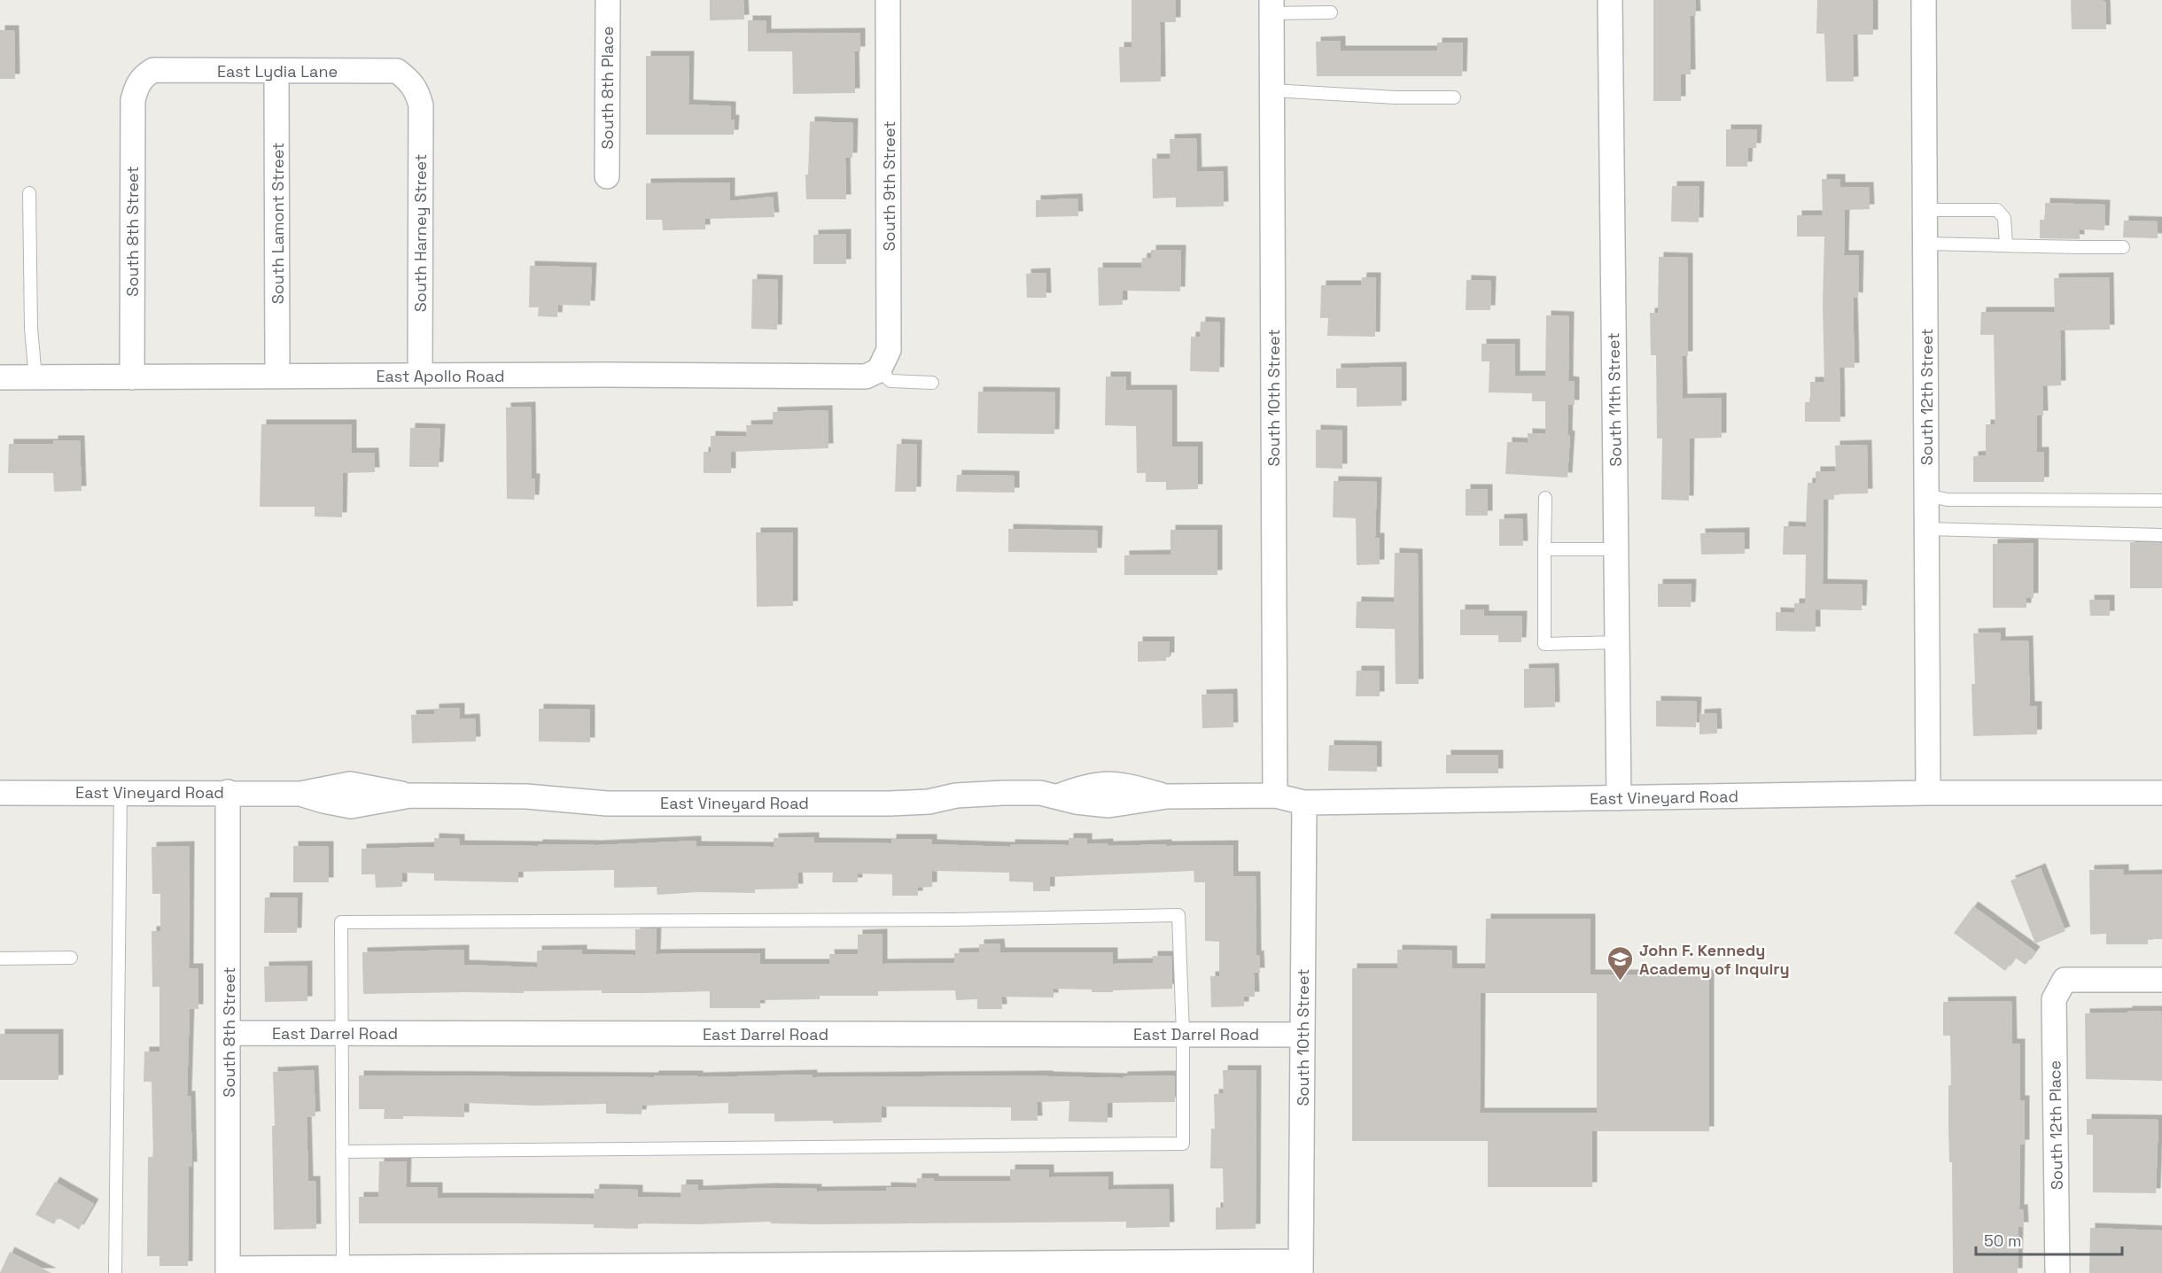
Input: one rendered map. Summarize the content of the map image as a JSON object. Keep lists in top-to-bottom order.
{
  "streets": {
    "street": [
      "East Lydia Lane",
      "South 8th Place",
      "South 9th Street",
      "South Lamont Street",
      "South 8th Street",
      "South Harney Street",
      "East Apollo Road",
      "South 12th Street",
      "South 10th Street",
      "South 11th Street",
      "East Vineyard Road",
      "East Darrel Road",
      "South 12th Place"
    ]
  },
  "crossings": [
    ["East Lydia Lane", "South Lamont Street"],
    ["East Lydia Lane", "South 8th Street"],
    ["East Lydia Lane", "South Harney Street"],
    ["South 9th Street", "East Apollo Road"],
    ["South Lamont Street", "East Apollo Road"],
    ["South 8th Street", "East Apollo Road"],
    ["South 8th Street", "East Vineyard Road"],
    ["South 8th Street", "East Darrel Road"],
    ["South Harney Street", "East Apollo Road"],
    ["South 12th Street", "East Vineyard Road"],
    ["South 10th Street", "East Vineyard Road"],
    ["South 10th Street", "East Darrel Road"],
    ["South 11th Street", "East Vineyard Road"]
  ],
  "places": {
    "school or university": ["John F. Kennedy Academy of Inquiry"]
  },
  "scale_bar": "50 m"
}
